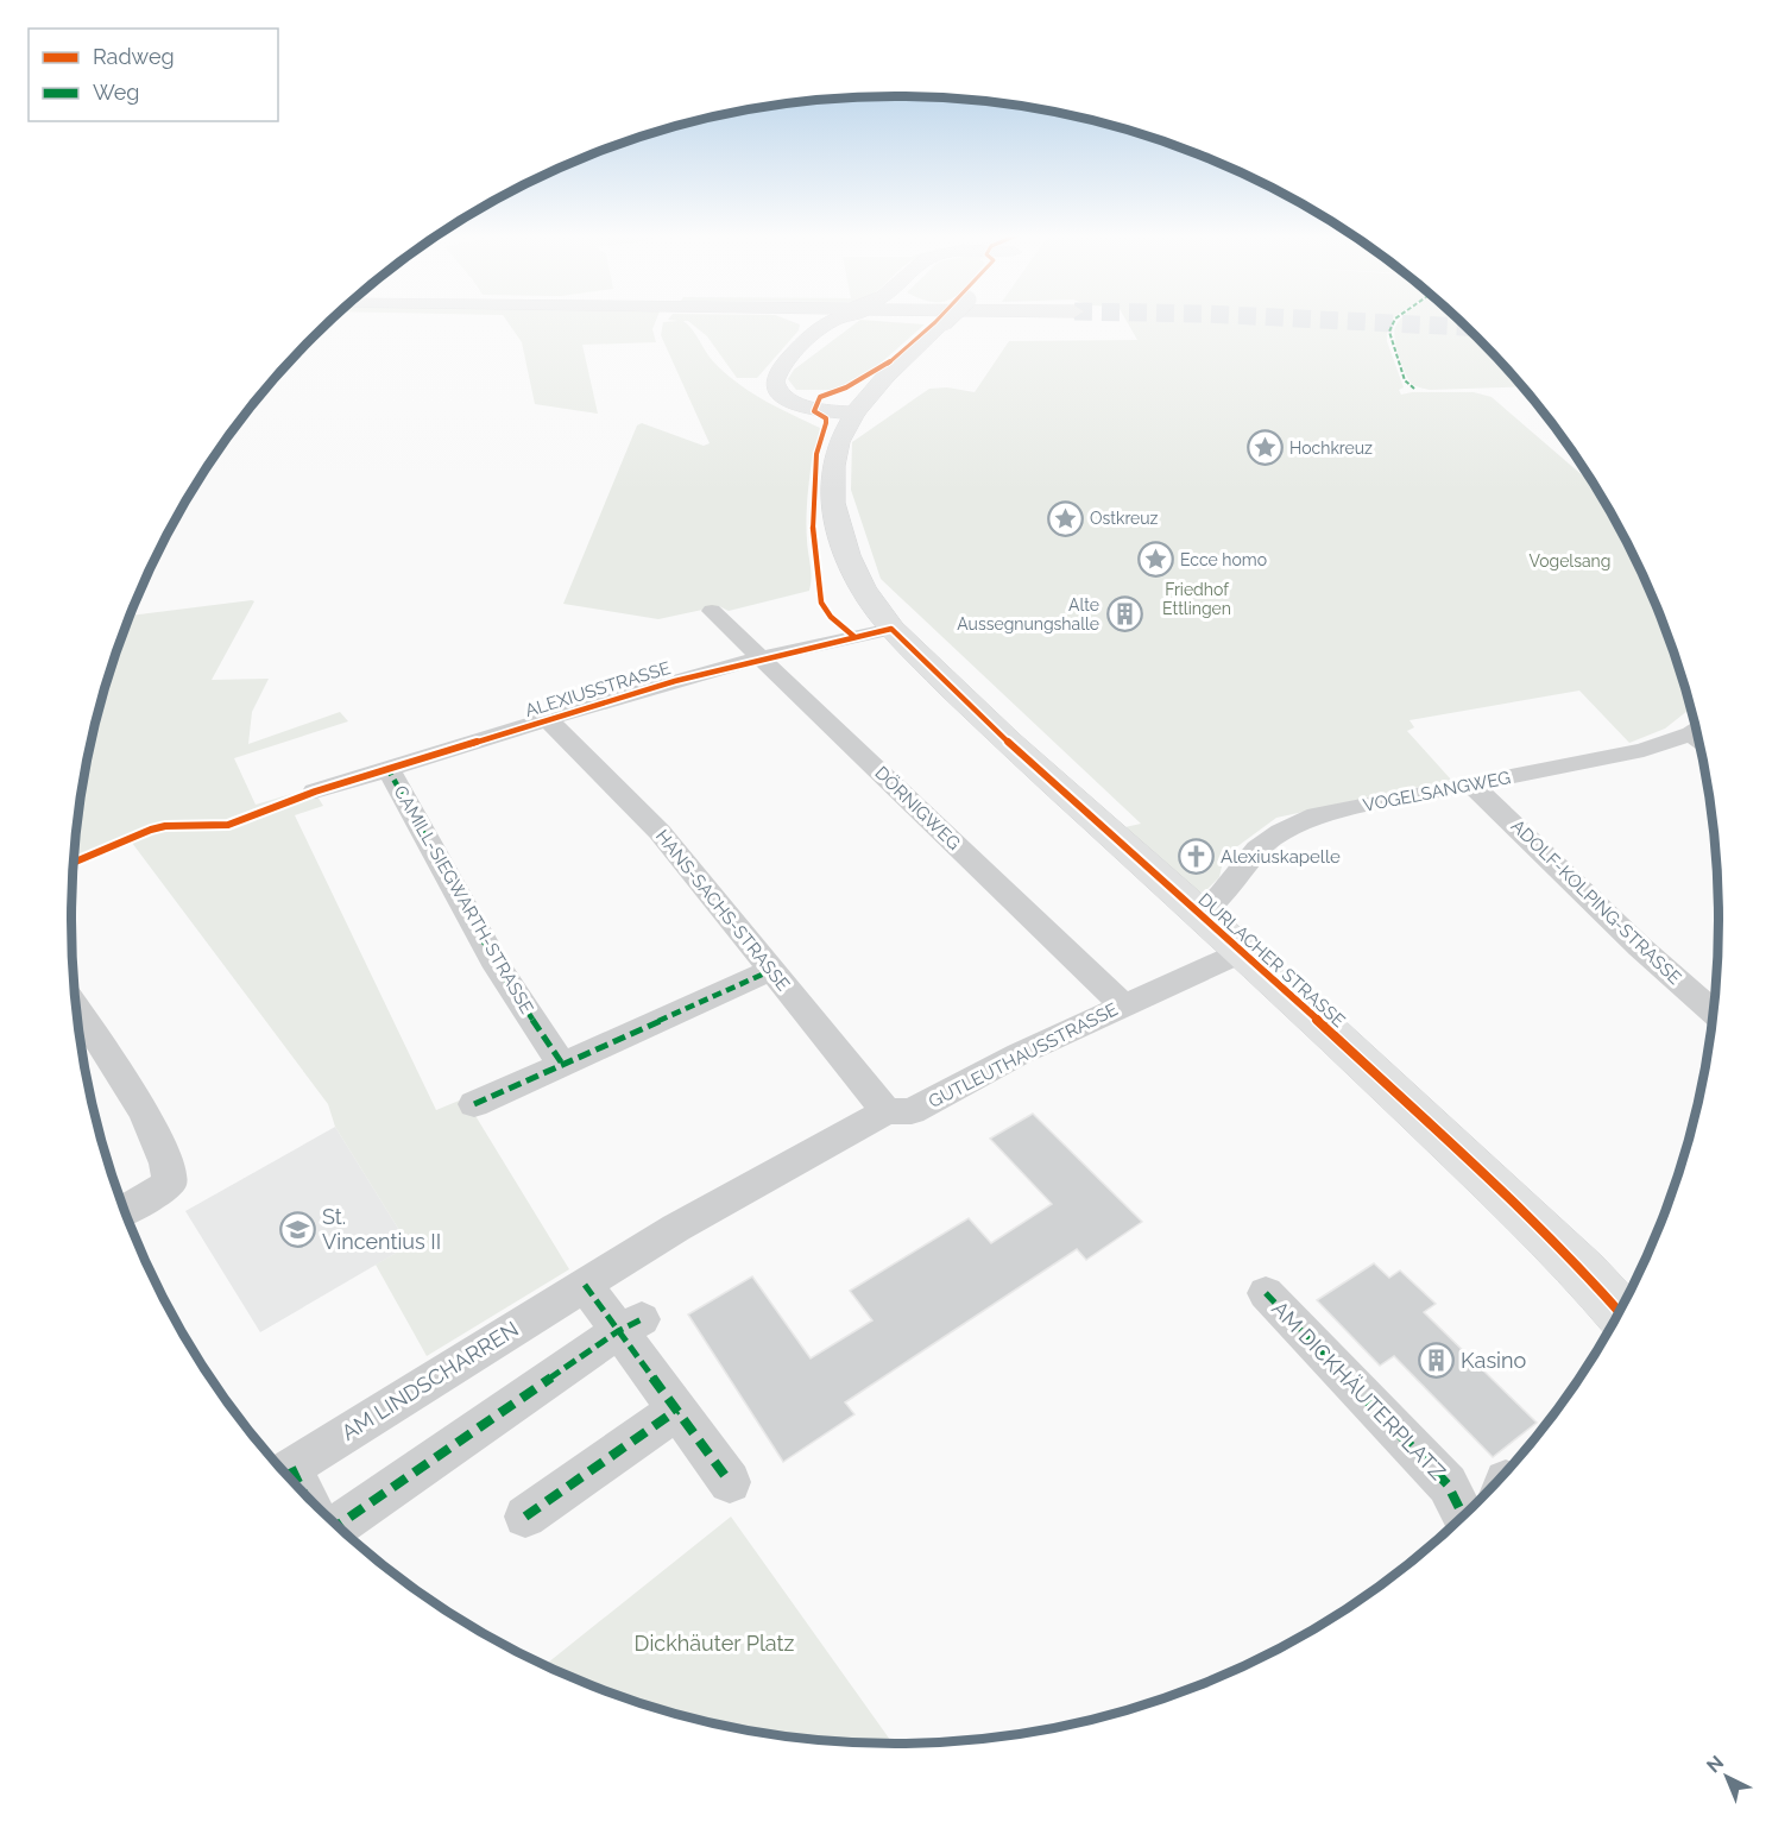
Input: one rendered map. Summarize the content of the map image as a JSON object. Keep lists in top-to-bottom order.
{
  "streets": {
    "main road": ["DURLACHER STRASSE"],
    "street": [
      "ALEXIUSSTRASSE",
      "VOGELSANGWEG",
      "DÖRNIGWEG",
      "CAMILL-SIEGWARTH-STRASSE",
      "ADOLF-KOLPING-STRASSE",
      "HANS-SACHS-STRASSE",
      "GUTLEUTHAUSSTRASSE",
      "AM LINDSCHARREN",
      "AM DICKHÄUTERPLATZ"
    ]
  },
  "crossings": [
    ["ALEXIUSSTRASSE", "DÖRNIGWEG"],
    ["ALEXIUSSTRASSE", "CAMILL-SIEGWARTH-STRASSE"],
    ["ALEXIUSSTRASSE", "HANS-SACHS-STRASSE"],
    ["ALEXIUSSTRASSE", "DURLACHER STRASSE"],
    ["VOGELSANGWEG", "ADOLF-KOLPING-STRASSE"],
    ["VOGELSANGWEG", "DURLACHER STRASSE"],
    ["DÖRNIGWEG", "GUTLEUTHAUSSTRASSE"],
    ["HANS-SACHS-STRASSE", "GUTLEUTHAUSSTRASSE"],
    ["DURLACHER STRASSE", "GUTLEUTHAUSSTRASSE"],
    ["GUTLEUTHAUSSTRASSE", "AM LINDSCHARREN"]
  ],
  "parks": ["Vogelsang", "Friedhof Ettlingen", "Dickhäuter Platz"],
  "places": {
    "place": ["Hochkreuz", "Ostkreuz", "Ecce homo"],
    "building": ["Alte Aussegnungshalle", "Kasino"],
    "church": ["Alexiuskapelle"],
    "school or university": ["St. Vincentius II"]
  },
  "legend": ["Radweg", "Weg"],
  "north": "top left"
}
